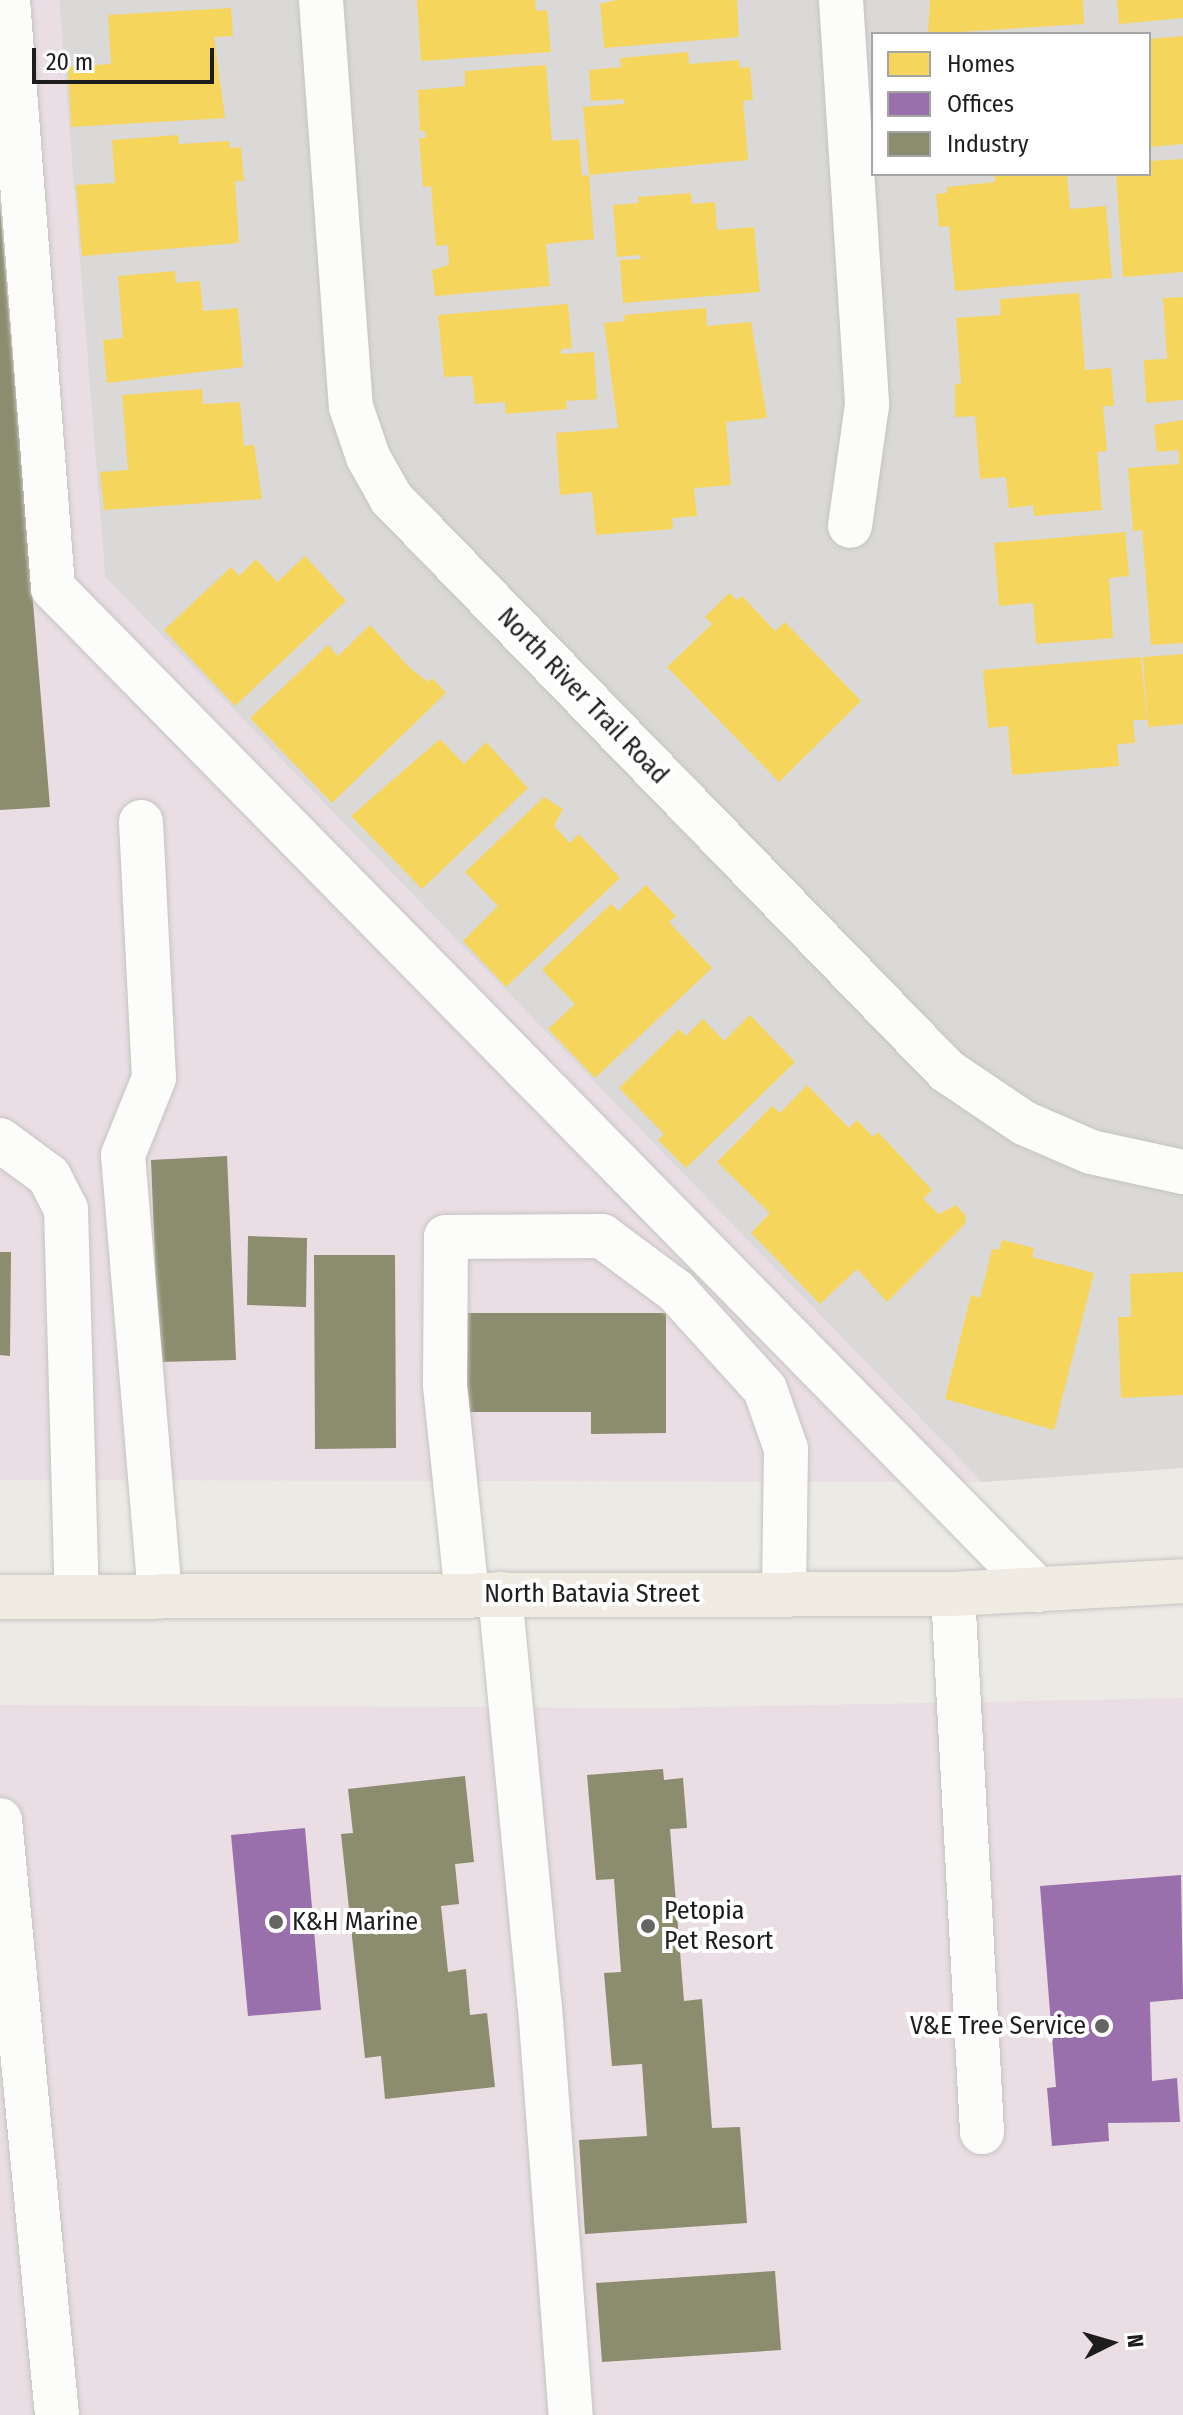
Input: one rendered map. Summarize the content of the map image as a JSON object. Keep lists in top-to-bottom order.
{
  "streets": {
    "main road": ["North Batavia Street"],
    "street": ["North River Trail Road"]
  },
  "places": ["K&H Marine", "Petopia Pet Resort", "V&E Tree Service"],
  "legend": ["Homes", "Offices", "Industry"],
  "scale_bar": "20 m",
  "north": "right"
}
